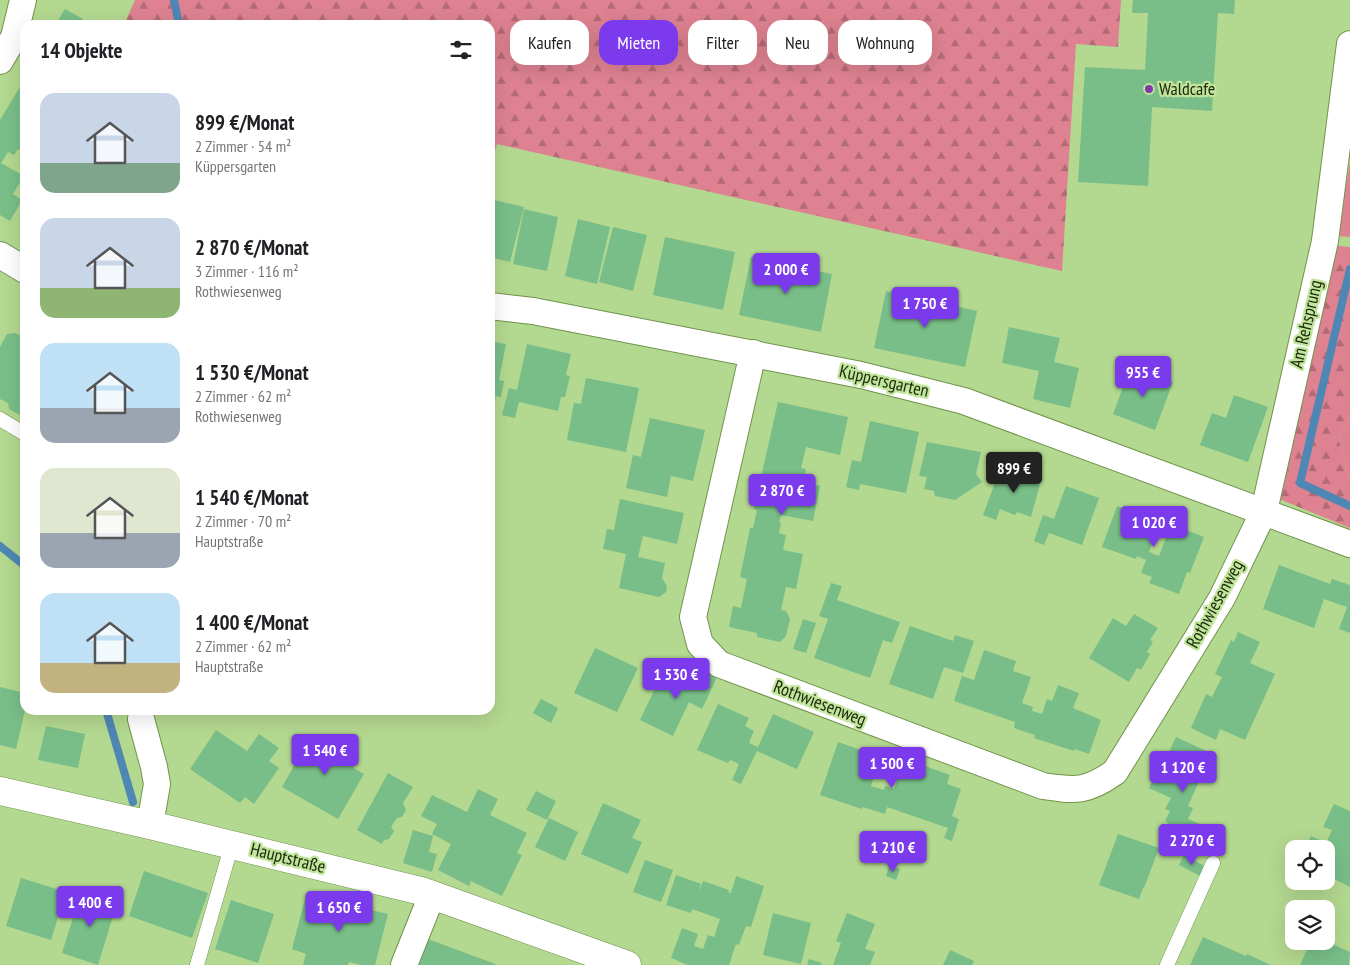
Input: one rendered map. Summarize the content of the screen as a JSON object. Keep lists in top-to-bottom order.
{
  "streets": {
    "main road": ["Hauptstraße"],
    "street": ["Am Rehsprung", "Küppersgarten", "Rothwiesenweg"]
  },
  "crossings": [
    ["Am Rehsprung", "Küppersgarten"],
    ["Am Rehsprung", "Rothwiesenweg"],
    ["Küppersgarten", "Rothwiesenweg"]
  ],
  "places": ["Waldcafe"],
  "page": {
    "chip": [
      "Kaufen",
      "Mieten",
      "Filter",
      "Neu",
      "Wohnung"
    ],
    "heading": "14 Objekte",
    "list": [
      {
        "name": "899 €/Monat",
        "note": "2 Zimmer · 54 m² · Küppersgarten"
      },
      {
        "name": "2 870 €/Monat",
        "note": "3 Zimmer · 116 m² · Rothwiesenweg"
      },
      {
        "name": "1 530 €/Monat",
        "note": "2 Zimmer · 62 m² · Rothwiesenweg"
      },
      {
        "name": "1 540 €/Monat",
        "note": "2 Zimmer · 70 m² · Hauptstraße"
      },
      {
        "name": "1 400 €/Monat",
        "note": "2 Zimmer · 62 m² · Hauptstraße"
      }
    ],
    "price": [
      "2 000 €",
      "1 750 €",
      "955 €",
      "899 €",
      "2 870 €",
      "1 020 €",
      "1 530 €",
      "1 540 €",
      "1 500 €",
      "1 120 €",
      "2 270 €",
      "1 210 €",
      "1 400 €",
      "1 650 €"
    ]
  }
}
